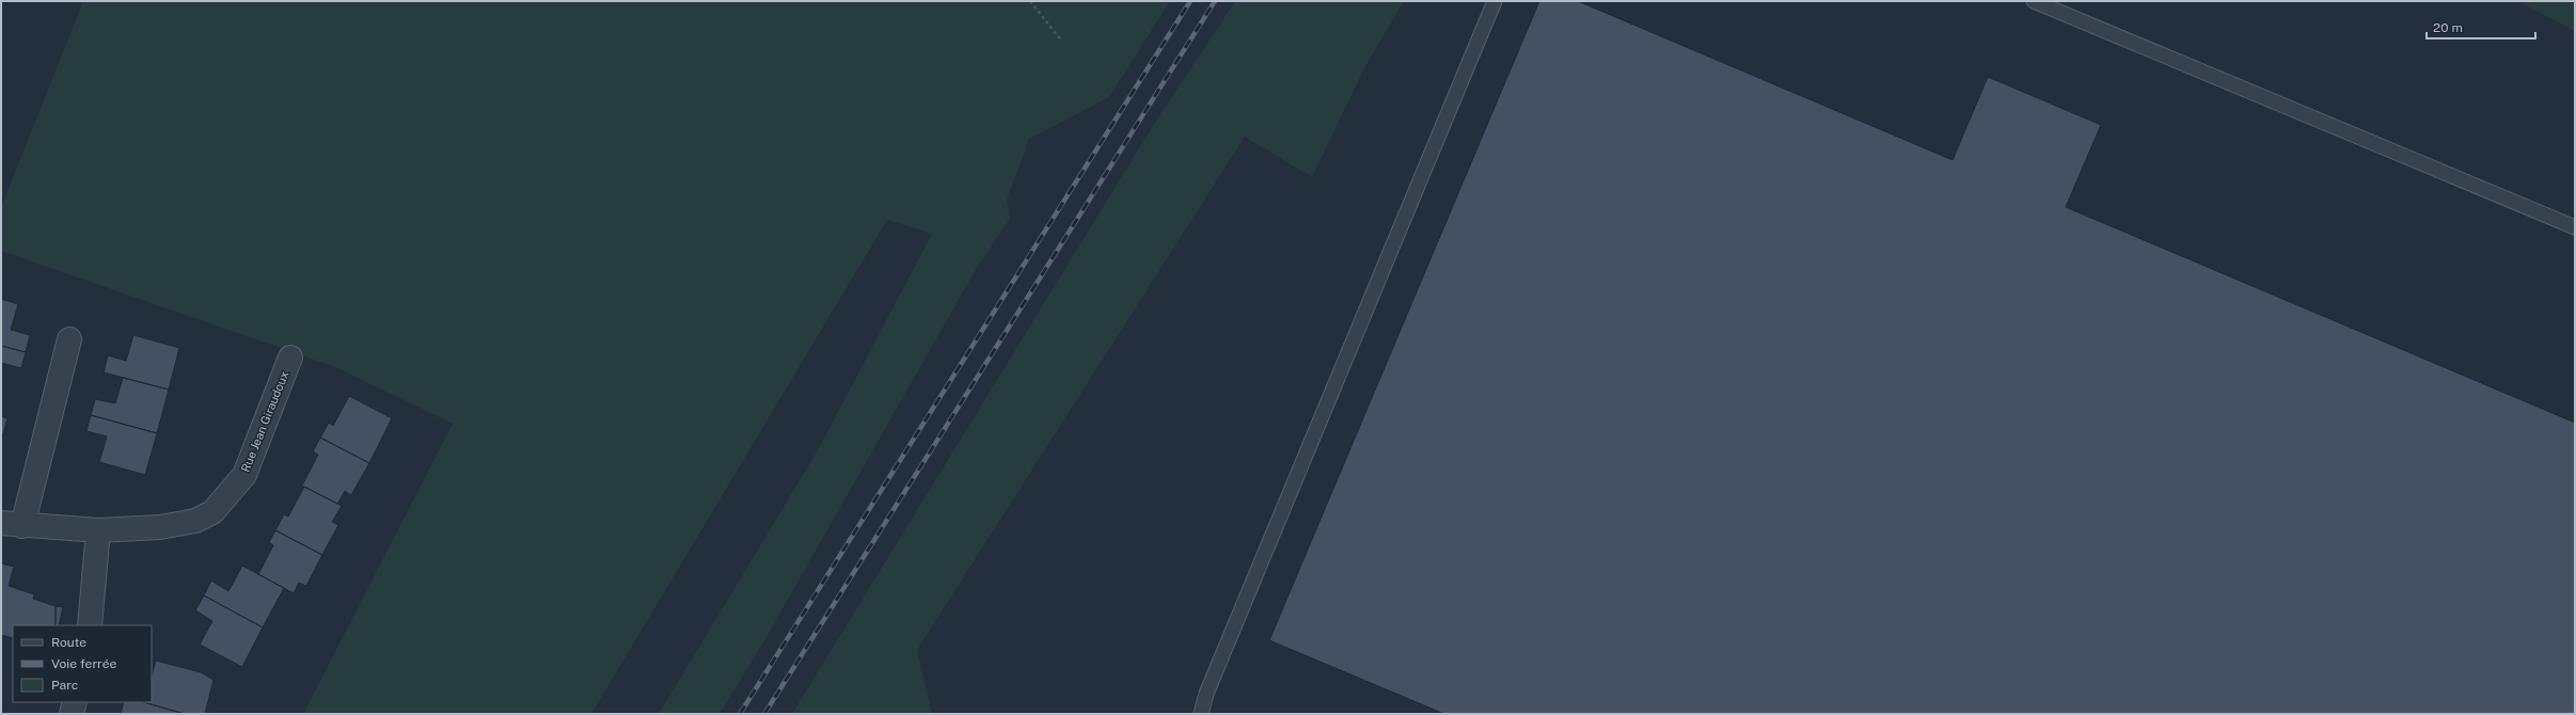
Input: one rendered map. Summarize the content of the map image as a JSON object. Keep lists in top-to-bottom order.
{
  "streets": {
    "street": ["Rue Jean Giraudoux"]
  },
  "legend": ["Route", "Voie ferrée", "Parc"],
  "scale_bar": "20 m"
}
